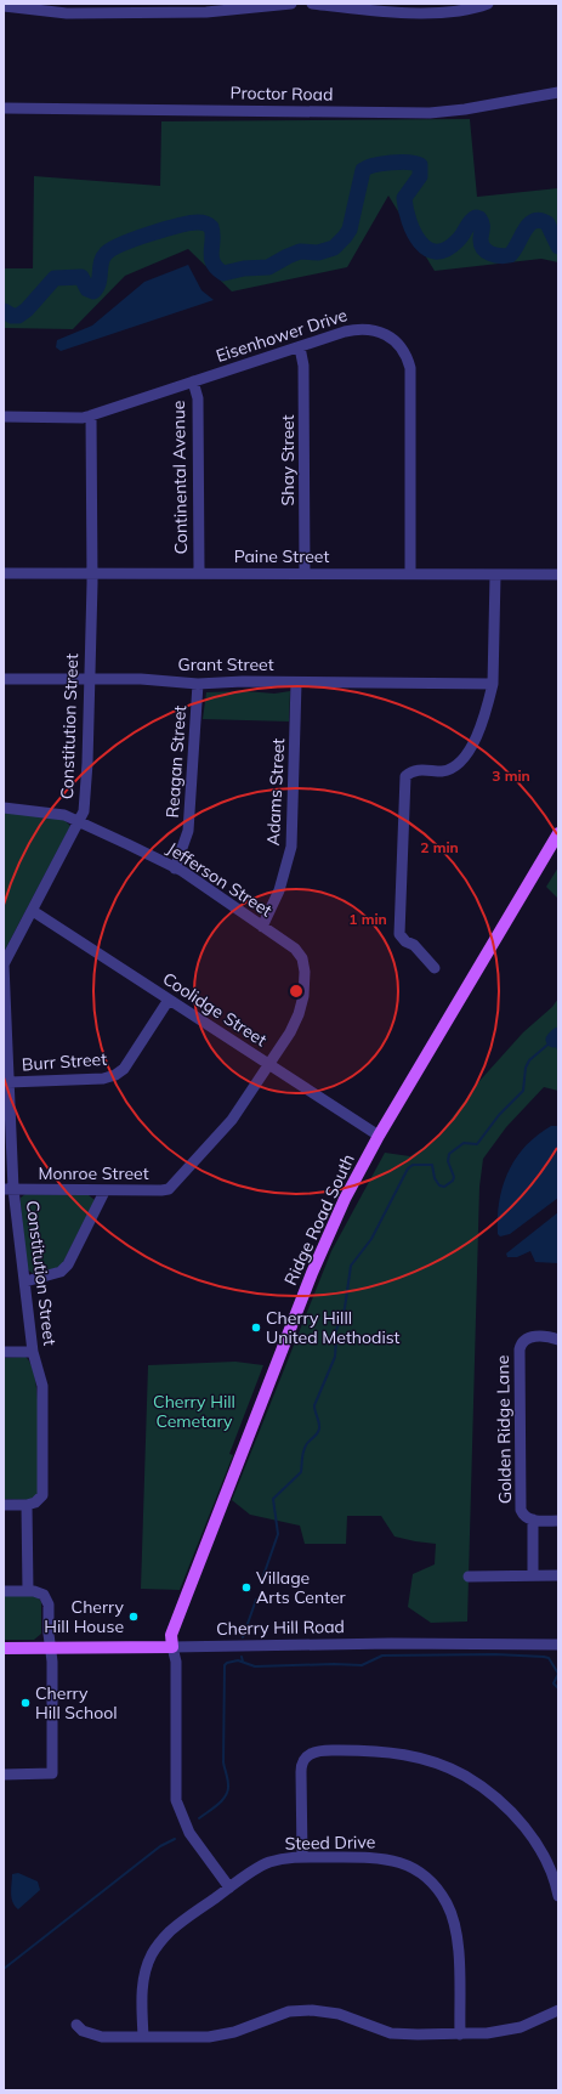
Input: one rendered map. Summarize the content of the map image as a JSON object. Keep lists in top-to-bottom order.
{
  "streets": {
    "main road": ["Ridge Road South", "Cherry Hill Road"],
    "street": [
      "Proctor Road",
      "Eisenhower Drive",
      "Shay Street",
      "Continental Avenue",
      "Paine Street",
      "Grant Street",
      "Constitution Street",
      "Reagan Street",
      "Adams Street",
      "Jefferson Street",
      "Coolidge Street",
      "Burr Street",
      "Monroe Street",
      "Golden Ridge Lane",
      "Steed Drive"
    ]
  },
  "crossings": [
    ["Eisenhower Drive", "Shay Street"],
    ["Eisenhower Drive", "Continental Avenue"],
    ["Eisenhower Drive", "Paine Street"],
    ["Eisenhower Drive", "Constitution Street"],
    ["Shay Street", "Paine Street"],
    ["Continental Avenue", "Paine Street"],
    ["Paine Street", "Constitution Street"],
    ["Grant Street", "Constitution Street"],
    ["Grant Street", "Reagan Street"],
    ["Grant Street", "Adams Street"],
    ["Constitution Street", "Jefferson Street"],
    ["Constitution Street", "Coolidge Street"],
    ["Constitution Street", "Burr Street"],
    ["Constitution Street", "Monroe Street"],
    ["Reagan Street", "Jefferson Street"],
    ["Adams Street", "Jefferson Street"],
    ["Jefferson Street", "Coolidge Street"],
    ["Jefferson Street", "Monroe Street"],
    ["Coolidge Street", "Burr Street"],
    ["Coolidge Street", "Monroe Street"],
    ["Coolidge Street", "Ridge Road South"],
    ["Ridge Road South", "Cherry Hill Road"]
  ],
  "parks": ["Cherry Hill Cemetary"],
  "places": [
    "Cherry Hilll United Methodist",
    "Village Arts Center",
    "Cherry Hill House",
    "Cherry Hill School"
  ],
  "rings": ["3 min", "2 min", "1 min"]
}
